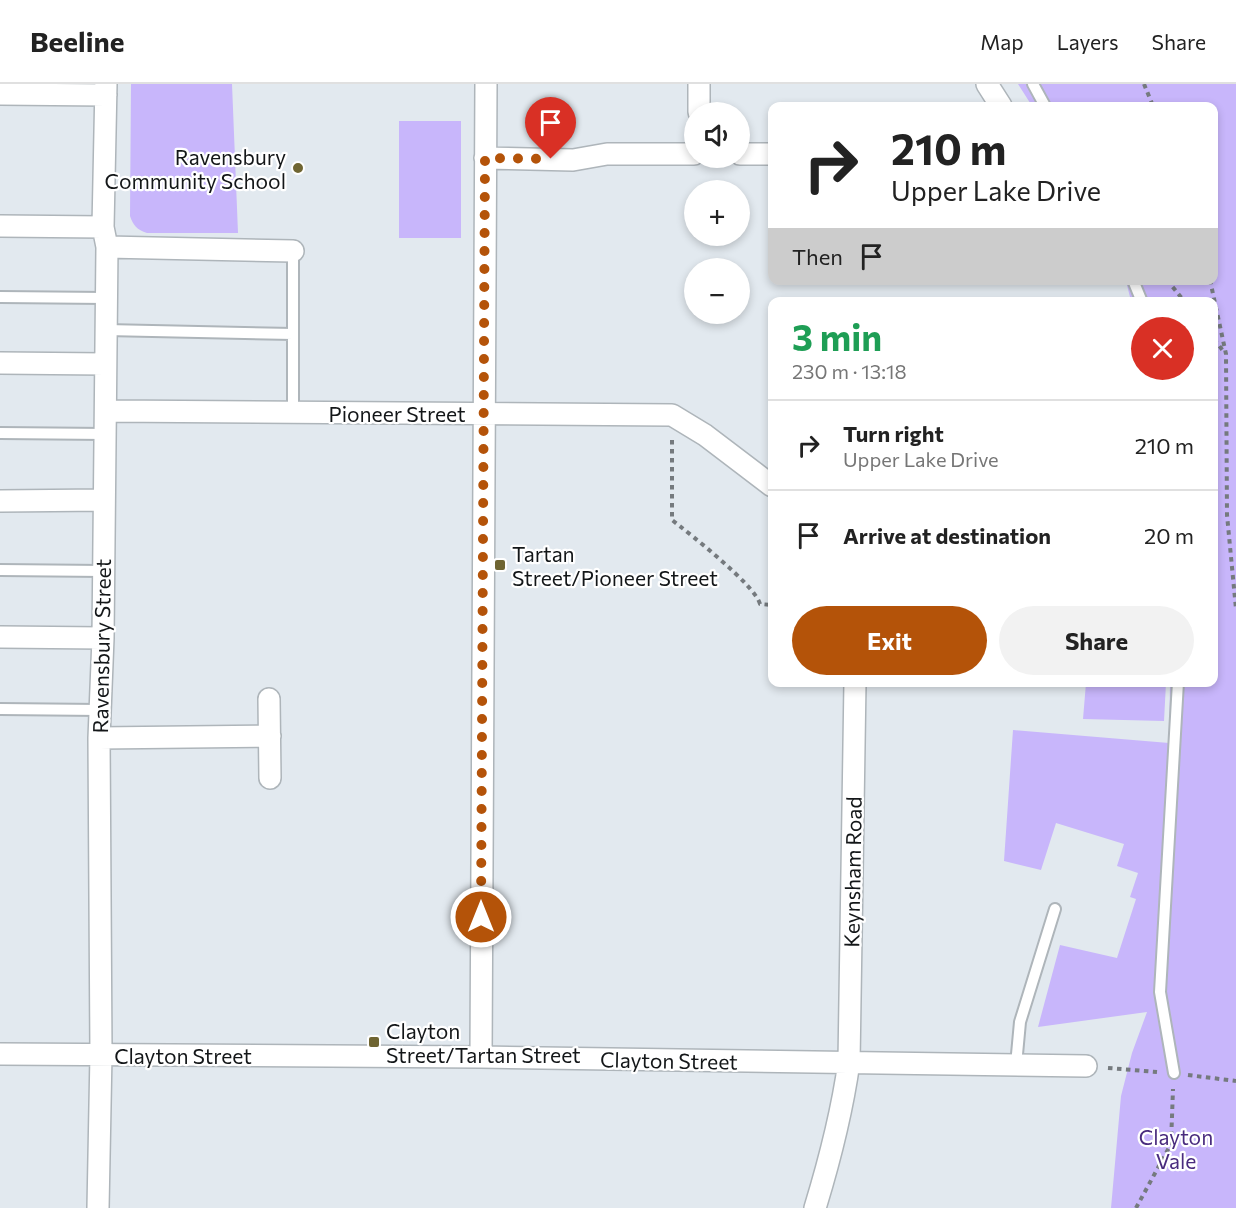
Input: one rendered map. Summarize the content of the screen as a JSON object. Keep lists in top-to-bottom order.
{
  "streets": {
    "street": [
      "Pioneer Street",
      "Ravensbury Street",
      "Keynsham Road",
      "Clayton Street"
    ]
  },
  "crossings": [
    ["Pioneer Street", "Ravensbury Street"],
    ["Ravensbury Street", "Clayton Street"],
    ["Keynsham Road", "Clayton Street"]
  ],
  "parks": ["Clayton Vale"],
  "places": {
    "other": ["Ravensbury Community School"],
    "transit": ["Tartan Street/Pioneer Street", "Clayton Street/Tartan Street"]
  },
  "page": {
    "header": "Beeline",
    "nav": ["Map", "Layers", "Share"],
    "map_buttons": ["+", "−"],
    "turn": ["210 m", "Upper Lake Drive"],
    "then": "Then",
    "heading": ["3 min", "230 m · 13:18"],
    "list": [
      {
        "name": "Turn right",
        "note": "Upper Lake Drive",
        "value": "210 m"
      },
      {
        "name": "Arrive at destination",
        "value": "20 m"
      }
    ],
    "buttons": ["Exit", "Share"]
  }
}
